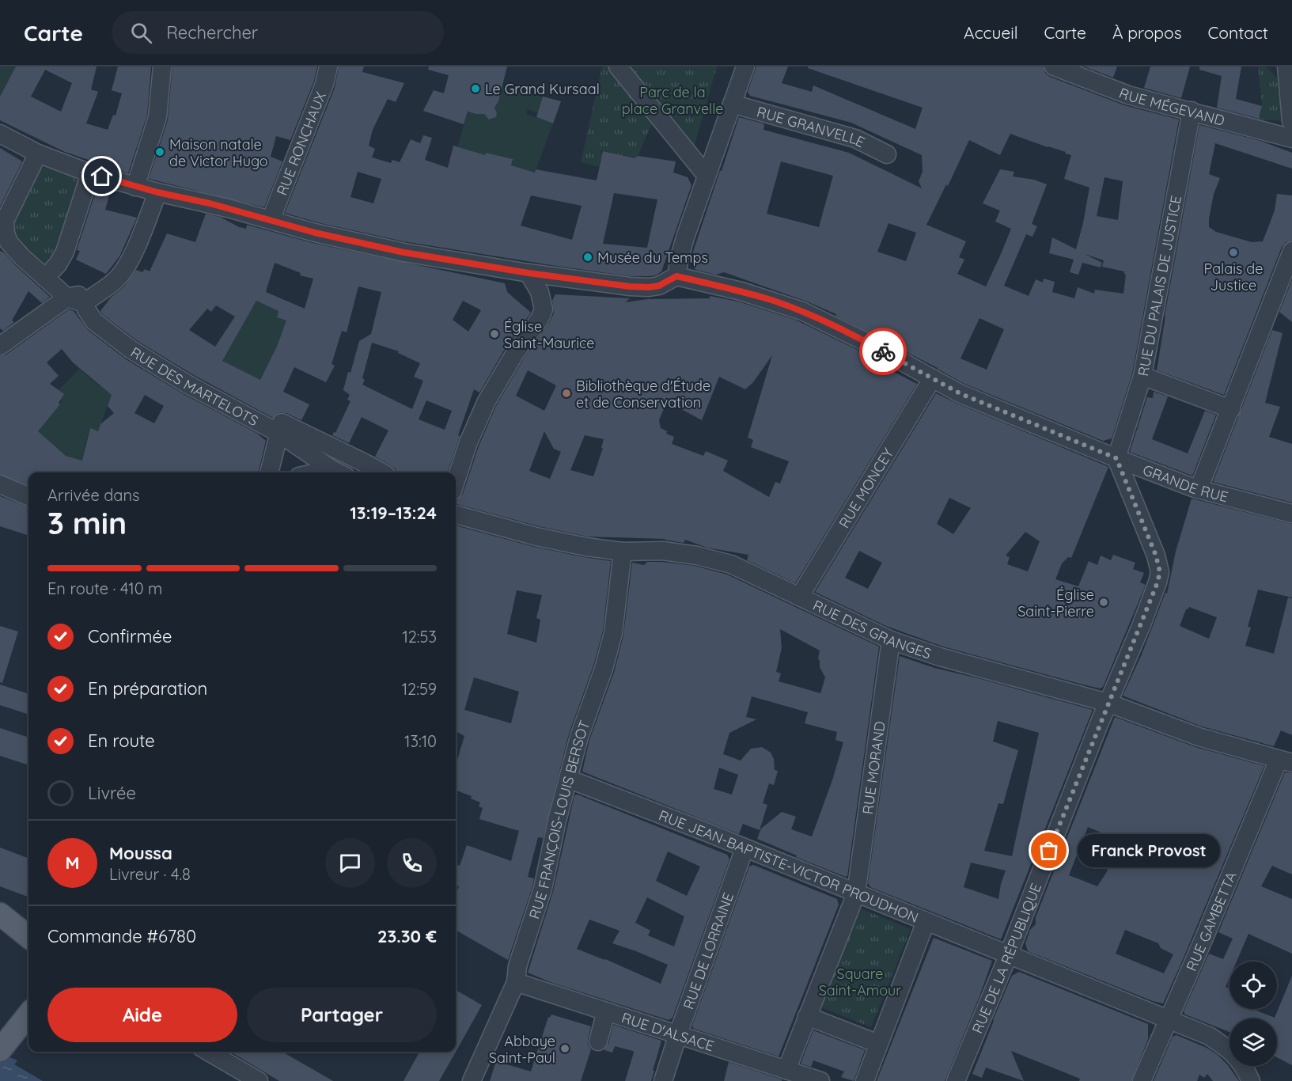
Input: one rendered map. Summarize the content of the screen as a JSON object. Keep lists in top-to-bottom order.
{
  "streets": {
    "street": [
      "RUE MÉGEVAND",
      "RUE GRANVELLE",
      "RUE RONCHAUX",
      "RUE DU PALAIS DE JUSTICE",
      "RUE DES MARTELOTS",
      "GRANDE RUE",
      "RUE MONCEY",
      "RUE DES GRANGES",
      "RUE MORAND",
      "RUE FRANÇOIS-LOUIS BERSOT",
      "RUE JEAN-BAPTISTE-VICTOR PROUDHON",
      "RUE GAMBETTA",
      "RUE DE LORRAINE",
      "RUE DE LA RÉPUBLIQUE",
      "RUE D'ALSACE"
    ]
  },
  "crossings": [
    ["RUE MÉGEVAND", "RUE DU PALAIS DE JUSTICE"],
    ["RUE DU PALAIS DE JUSTICE", "GRANDE RUE"],
    ["RUE DU PALAIS DE JUSTICE", "RUE DE LA RÉPUBLIQUE"],
    ["GRANDE RUE", "RUE MONCEY"],
    ["GRANDE RUE", "RUE DE LA RÉPUBLIQUE"],
    ["RUE MONCEY", "RUE DES GRANGES"],
    ["RUE DES GRANGES", "RUE MORAND"],
    ["RUE DES GRANGES", "RUE FRANÇOIS-LOUIS BERSOT"],
    ["RUE DES GRANGES", "RUE GAMBETTA"],
    ["RUE DES GRANGES", "RUE DE LA RÉPUBLIQUE"],
    ["RUE MORAND", "RUE JEAN-BAPTISTE-VICTOR PROUDHON"],
    ["RUE MORAND", "RUE D'ALSACE"],
    ["RUE FRANÇOIS-LOUIS BERSOT", "RUE JEAN-BAPTISTE-VICTOR PROUDHON"],
    ["RUE FRANÇOIS-LOUIS BERSOT", "RUE D'ALSACE"],
    ["RUE JEAN-BAPTISTE-VICTOR PROUDHON", "RUE GAMBETTA"],
    ["RUE JEAN-BAPTISTE-VICTOR PROUDHON", "RUE DE LORRAINE"],
    ["RUE JEAN-BAPTISTE-VICTOR PROUDHON", "RUE DE LA RÉPUBLIQUE"],
    ["RUE DE LORRAINE", "RUE D'ALSACE"]
  ],
  "parks": ["Parc de la place Granvelle", "Square Saint-Amour"],
  "places": [
    "Le Grand Kursaal",
    "Maison natale de Victor Hugo",
    "Palais de Justice",
    "Musée du Temps",
    "Église Saint-Maurice",
    "Bibliothèque d'Étude et de Conservation",
    "Église Saint-Pierre",
    "Franck Provost",
    "Abbaye Saint-Paul"
  ],
  "page": {
    "header": "Carte",
    "search": "Rechercher",
    "nav": [
      "Accueil",
      "Carte",
      "À propos",
      "Contact"
    ],
    "heading": ["3 min", "Arrivée dans", "13:19–13:24"],
    "panel": [
      "Moussa",
      "Livreur · 4.8",
      "Commande #6780",
      "23.30 €"
    ],
    "bar": "En route · 410 m",
    "list": [
      ["Confirmée", "12:53"],
      ["En préparation", "12:59"],
      ["En route", "13:10"],
      "Livrée"
    ],
    "bubble": "Franck Provost",
    "round": "M",
    "buttons": ["Aide", "Partager"]
  }
}
